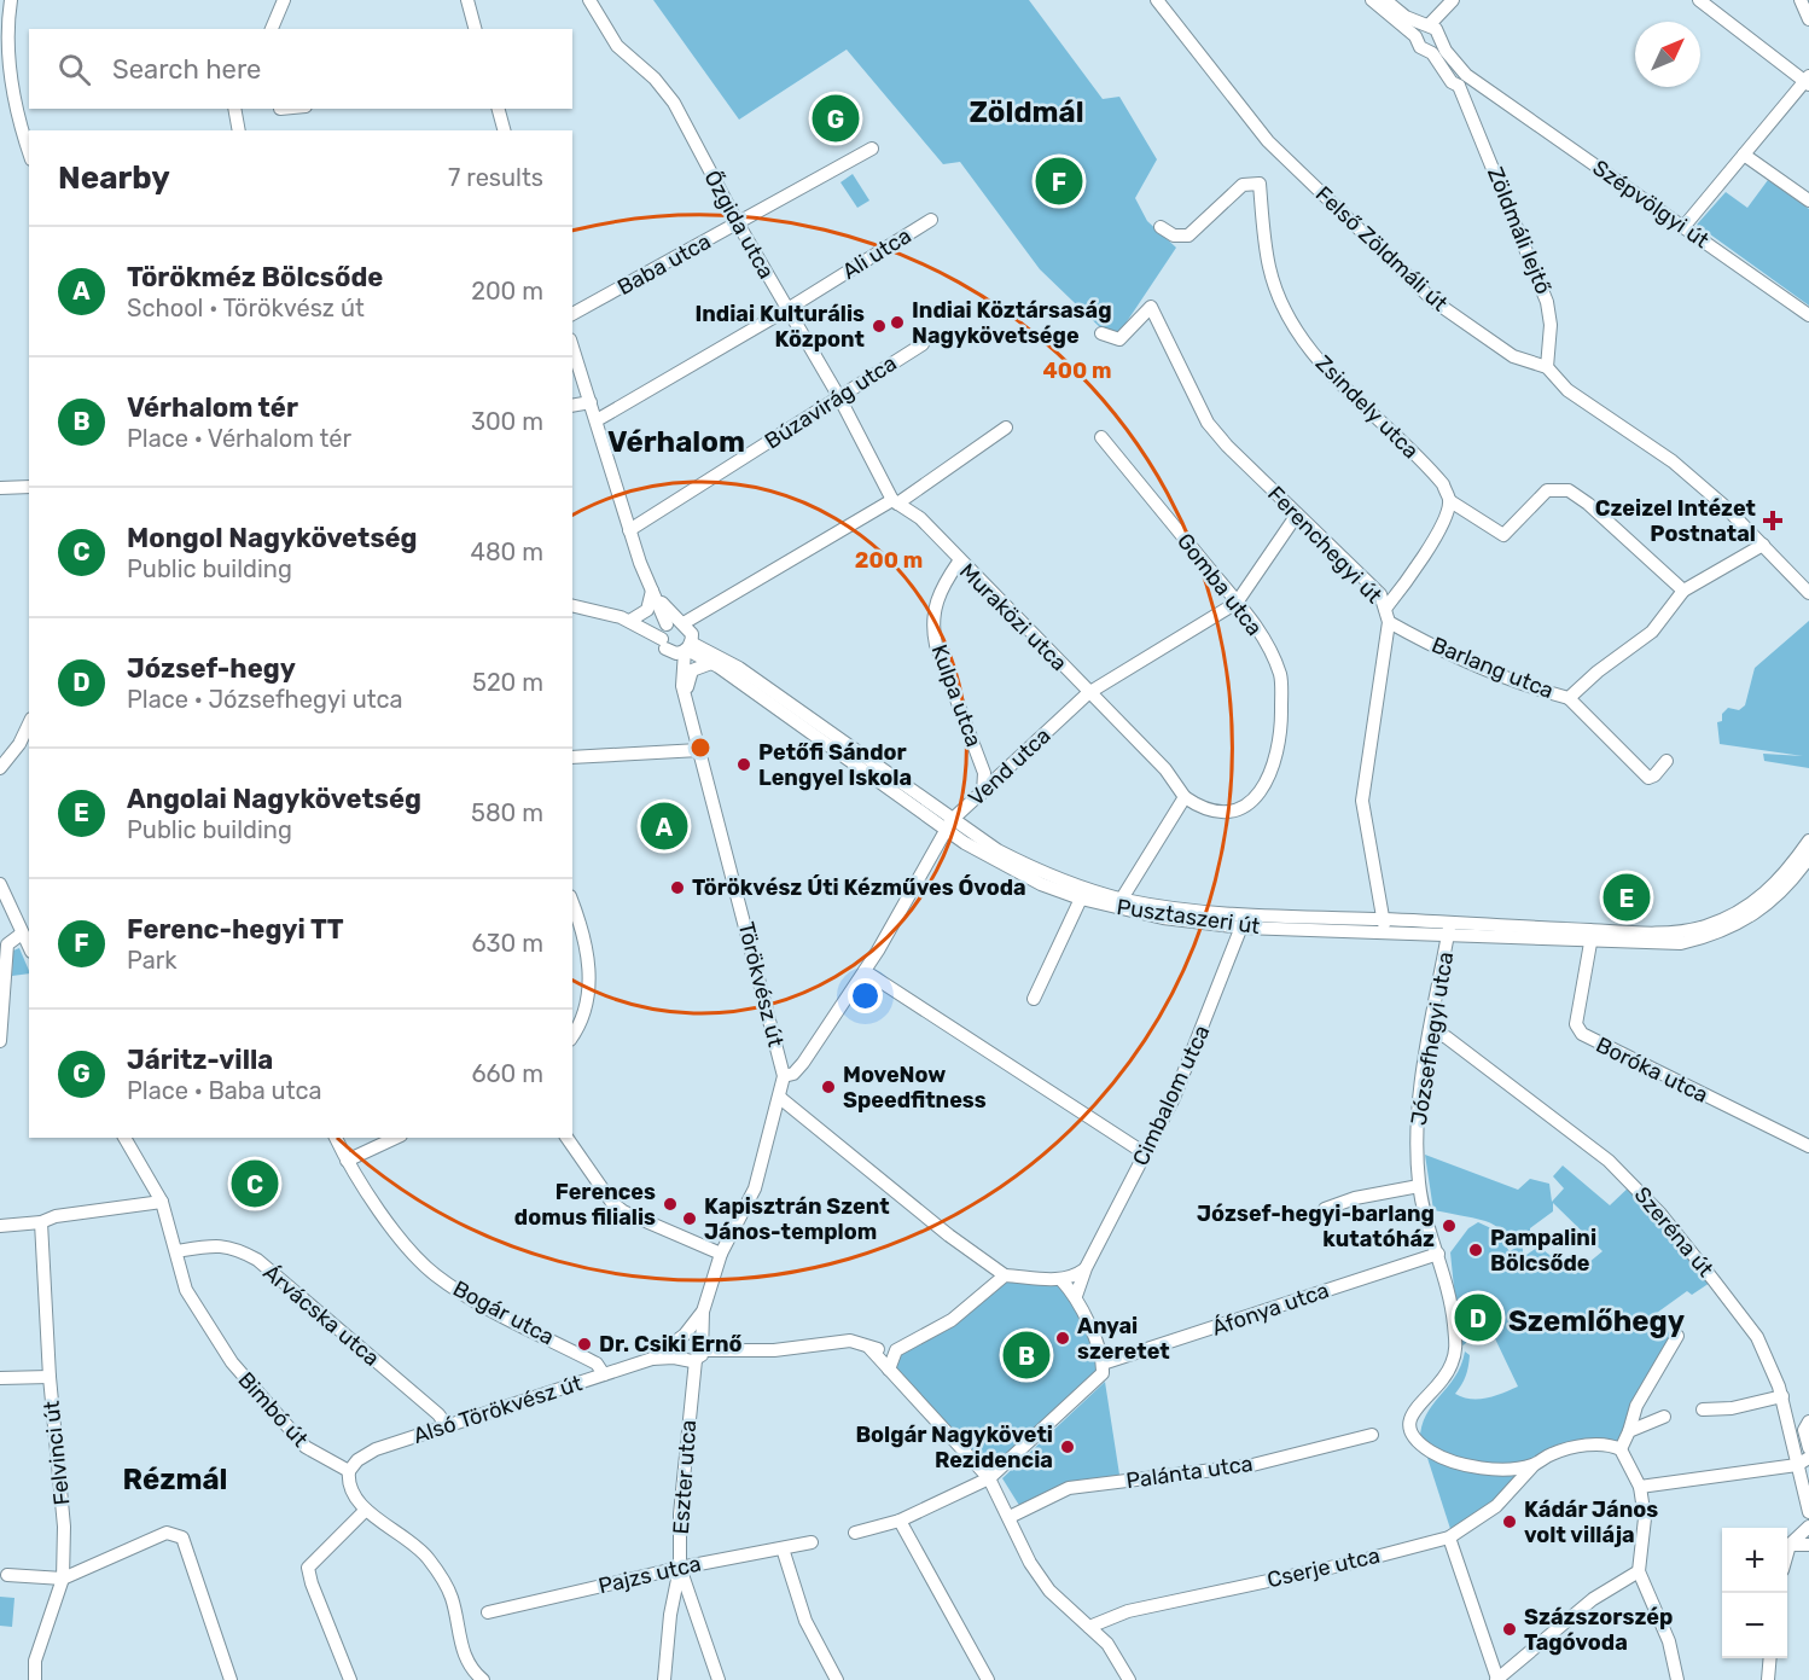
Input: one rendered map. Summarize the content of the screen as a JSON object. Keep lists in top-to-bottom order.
{
  "streets": {
    "street": [
      "Szépvölgyi út",
      "Őzgida utca",
      "Zöldmáli lejtő",
      "Felső Zöldmáli út",
      "Ali utca",
      "Baba utca",
      "Búzavirág utca",
      "Zsindely utca",
      "Ferenchegyi út",
      "Gomba utca",
      "Muraközi utca",
      "Barlang utca",
      "Kulpa utca",
      "Vend utca",
      "Pusztaszeri út",
      "Törökvész út",
      "Józsefhegyi utca",
      "Boróka utca",
      "Cimbalom utca",
      "Szeréna út",
      "Áfonya utca",
      "Bogár utca",
      "Árvácska utca",
      "Bimbó út",
      "Alsó Törökvész út",
      "Felvinci út",
      "Palánta utca",
      "Eszter utca",
      "Cserje utca",
      "Pajzs utca"
    ]
  },
  "crossings": [
    ["Szépvölgyi út", "Zöldmáli lejtő"],
    ["Őzgida utca", "Ali utca"],
    ["Őzgida utca", "Baba utca"],
    ["Őzgida utca", "Búzavirág utca"],
    ["Őzgida utca", "Muraközi utca"],
    ["Zöldmáli lejtő", "Felső Zöldmáli út"],
    ["Felső Zöldmáli út", "Barlang utca"],
    ["Zsindely utca", "Barlang utca"],
    ["Ferenchegyi út", "Barlang utca"],
    ["Ferenchegyi út", "Vend utca"],
    ["Ferenchegyi út", "Pusztaszeri út"],
    ["Gomba utca", "Muraközi utca"],
    ["Gomba utca", "Vend utca"],
    ["Muraközi utca", "Kulpa utca"],
    ["Muraközi utca", "Vend utca"],
    ["Kulpa utca", "Vend utca"],
    ["Vend utca", "Pusztaszeri út"],
    ["Vend utca", "Törökvész út"],
    ["Pusztaszeri út", "Törökvész út"],
    ["Pusztaszeri út", "Józsefhegyi utca"],
    ["Pusztaszeri út", "Boróka utca"],
    ["Pusztaszeri út", "Cimbalom utca"],
    ["Törökvész út", "Alsó Törökvész út"],
    ["Törökvész út", "Eszter utca"],
    ["Józsefhegyi utca", "Szeréna út"],
    ["Józsefhegyi utca", "Áfonya utca"],
    ["Józsefhegyi utca", "Cserje utca"],
    ["Bogár utca", "Alsó Törökvész út"],
    ["Árvácska utca", "Bimbó út"],
    ["Árvácska utca", "Alsó Törökvész út"],
    ["Bimbó út", "Alsó Törökvész út"],
    ["Alsó Törökvész út", "Eszter utca"],
    ["Eszter utca", "Pajzs utca"]
  ],
  "districts": [
    "Zöldmál",
    "Vérhalom",
    "Szemlőhegy",
    "Rézmál"
  ],
  "places": {
    "other": [
      "Indiai Köztársaság Nagykövetsége",
      "Indiai Kulturális Központ",
      "Petőfi Sándor Lengyel Iskola",
      "Törökvész Úti Kézműves Óvoda",
      "MoveNow Speedfitness",
      "Ferences domus filialis",
      "Kapisztrán Szent János-templom",
      "József-hegyi-barlang kutatóház",
      "Pampalini Bölcsőde",
      "Anyai szeretet",
      "Dr. Csiki Ernő",
      "Bolgár Nagyköveti Rezidencia",
      "Kádár János volt villája",
      "Százszorszép Tagóvoda"
    ],
    "health": ["Czeizel Intézet Postnatal"]
  },
  "north": "top right",
  "page": {
    "search": "Search here",
    "pins": [
      "G",
      "F",
      "A",
      "E",
      "C",
      "D",
      "B"
    ],
    "heading": ["Nearby", "7 results"],
    "list": [
      {
        "mark": "A",
        "name": "Törökméz Bölcsőde",
        "note": "School · Törökvész út",
        "value": "200 m"
      },
      {
        "mark": "B",
        "name": "Vérhalom tér",
        "note": "Place · Vérhalom tér",
        "value": "300 m"
      },
      {
        "mark": "C",
        "name": "Mongol Nagykövetség",
        "note": "Public building",
        "value": "480 m"
      },
      {
        "mark": "D",
        "name": "József-hegy",
        "note": "Place · Józsefhegyi utca",
        "value": "520 m"
      },
      {
        "mark": "E",
        "name": "Angolai Nagykövetség",
        "note": "Public building",
        "value": "580 m"
      },
      {
        "mark": "F",
        "name": "Ferenc-hegyi TT",
        "note": "Park",
        "value": "630 m"
      },
      {
        "mark": "G",
        "name": "Járitz-villa",
        "note": "Place · Baba utca",
        "value": "660 m"
      }
    ],
    "map_buttons": ["+", "−"]
  },
  "rings": ["400 m", "200 m"]
}
